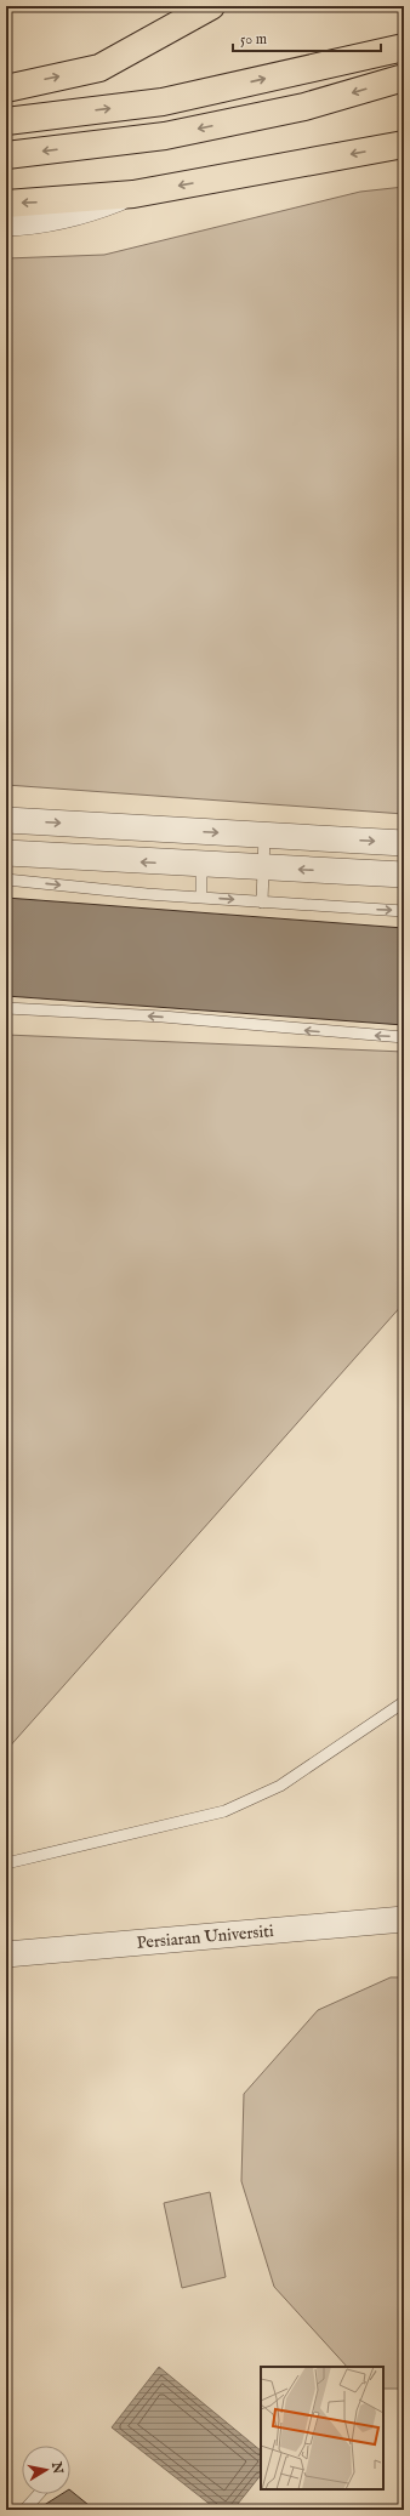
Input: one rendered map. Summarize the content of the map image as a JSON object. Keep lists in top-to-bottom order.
{
  "streets": {
    "street": ["Persiaran Universiti"]
  },
  "scale_bar": "50 m",
  "north": "right"
}
